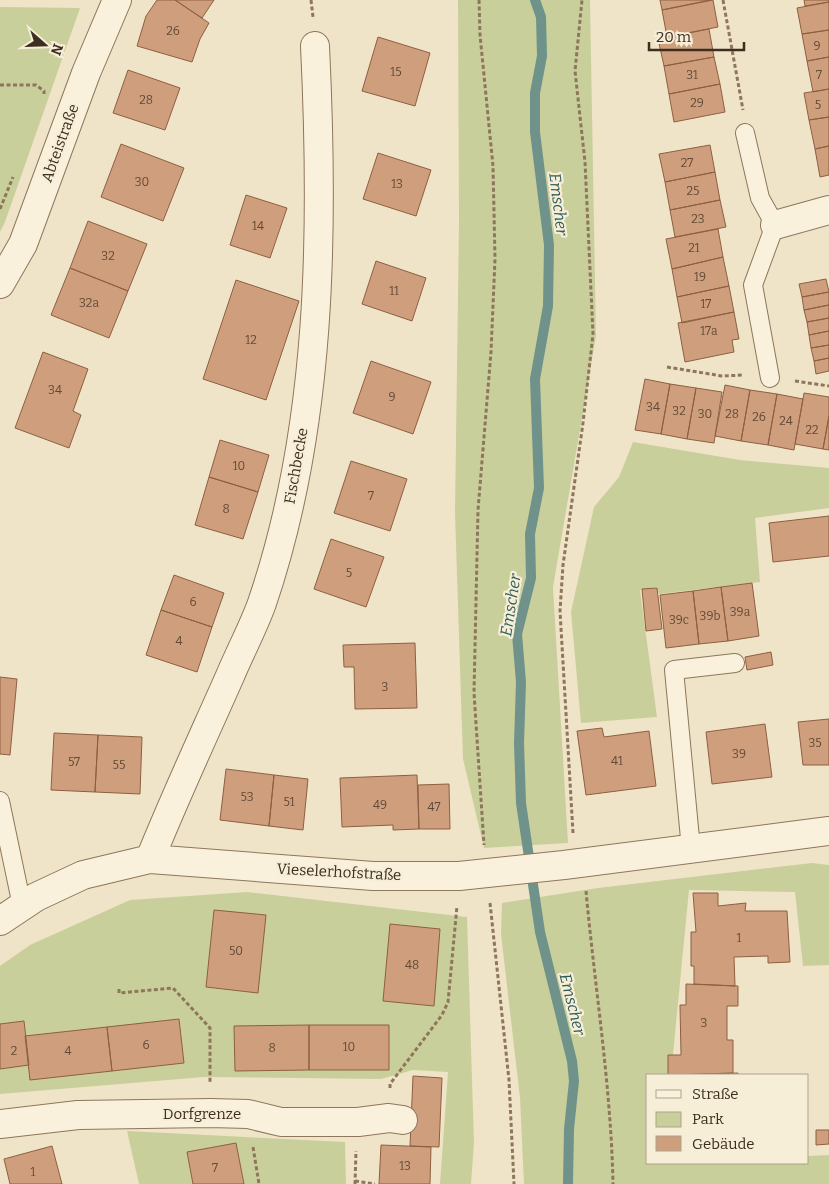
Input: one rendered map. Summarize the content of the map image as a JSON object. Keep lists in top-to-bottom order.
{
  "streets": {
    "street": [
      "Abteistraße",
      "Fischbecke",
      "Vieselerhofstraße",
      "Dorfgrenze"
    ]
  },
  "crossings": [
    ["Fischbecke", "Vieselerhofstraße"]
  ],
  "water": ["Emscher"],
  "house_numbers": [
    "26",
    "9",
    "15",
    "31",
    "7",
    "28",
    "29",
    "5",
    "27",
    "30",
    "13",
    "25",
    "23",
    "14",
    "21",
    "32",
    "19",
    "11",
    "32a",
    "17",
    "17a",
    "12",
    "34",
    "9",
    "34",
    "32",
    "30",
    "28",
    "26",
    "24",
    "22",
    "10",
    "7",
    "8",
    "5",
    "6",
    "39a",
    "39b",
    "39c",
    "4",
    "3",
    "35",
    "39",
    "41",
    "57",
    "55",
    "53",
    "51",
    "49",
    "47",
    "1",
    "50",
    "48",
    "3",
    "6",
    "10",
    "8",
    "2",
    "4",
    "13",
    "7",
    "1"
  ],
  "legend": ["Straße", "Park", "Gebäude"],
  "scale_bar": "20 m",
  "north": "right"
}
